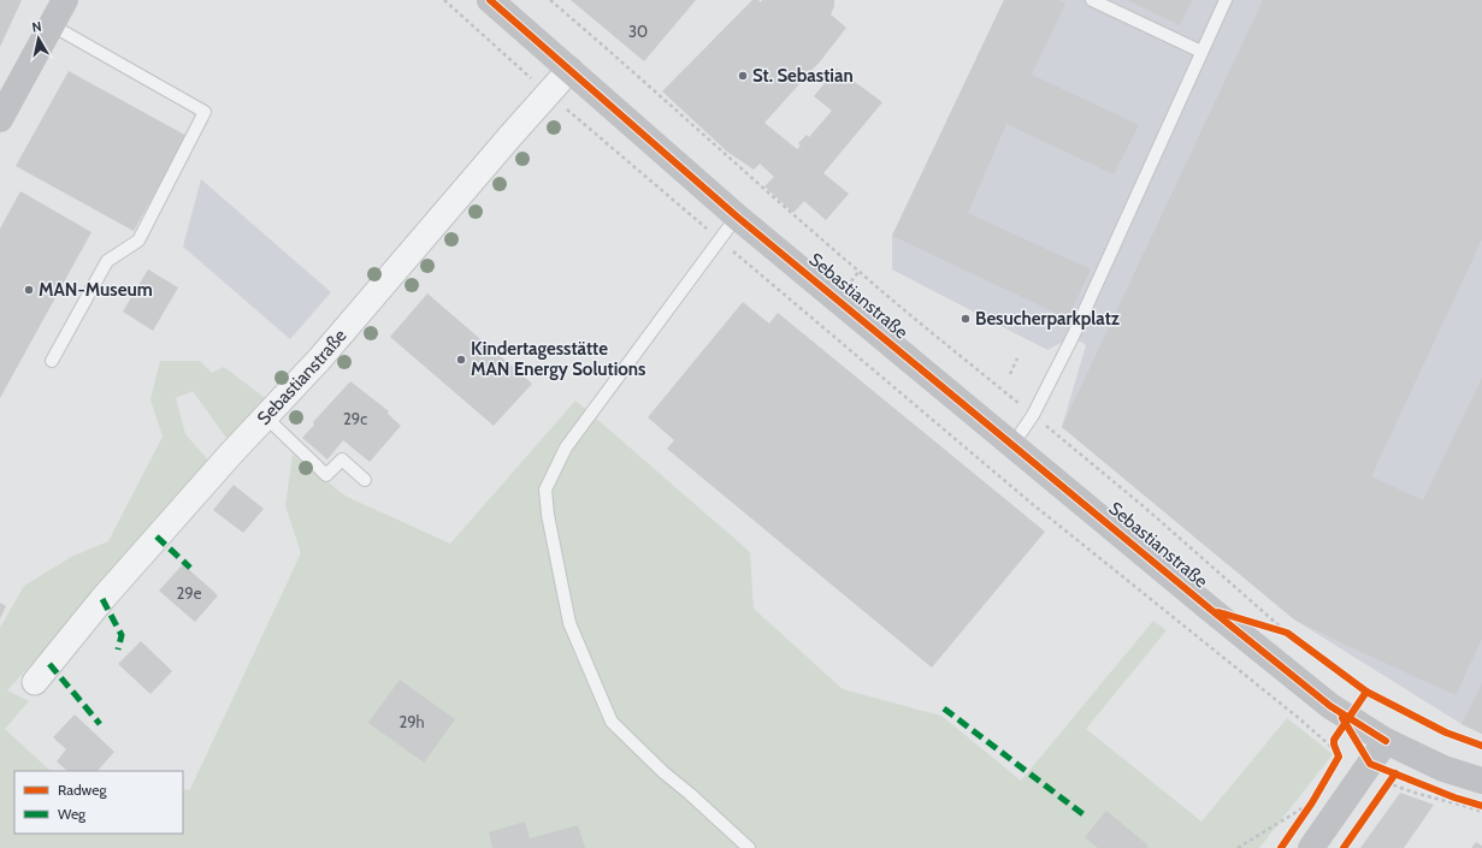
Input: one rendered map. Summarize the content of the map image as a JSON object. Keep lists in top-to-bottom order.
{
  "streets": {
    "main road": ["Sebastianstraße"]
  },
  "places": [
    "St. Sebastian",
    "MAN-Museum",
    "Besucherparkplatz",
    "Kindertagesstätte MAN Energy Solutions"
  ],
  "house_numbers": [
    "30",
    "29c",
    "29e",
    "29h"
  ],
  "legend": ["Radweg", "Weg"],
  "north": "top"
}
